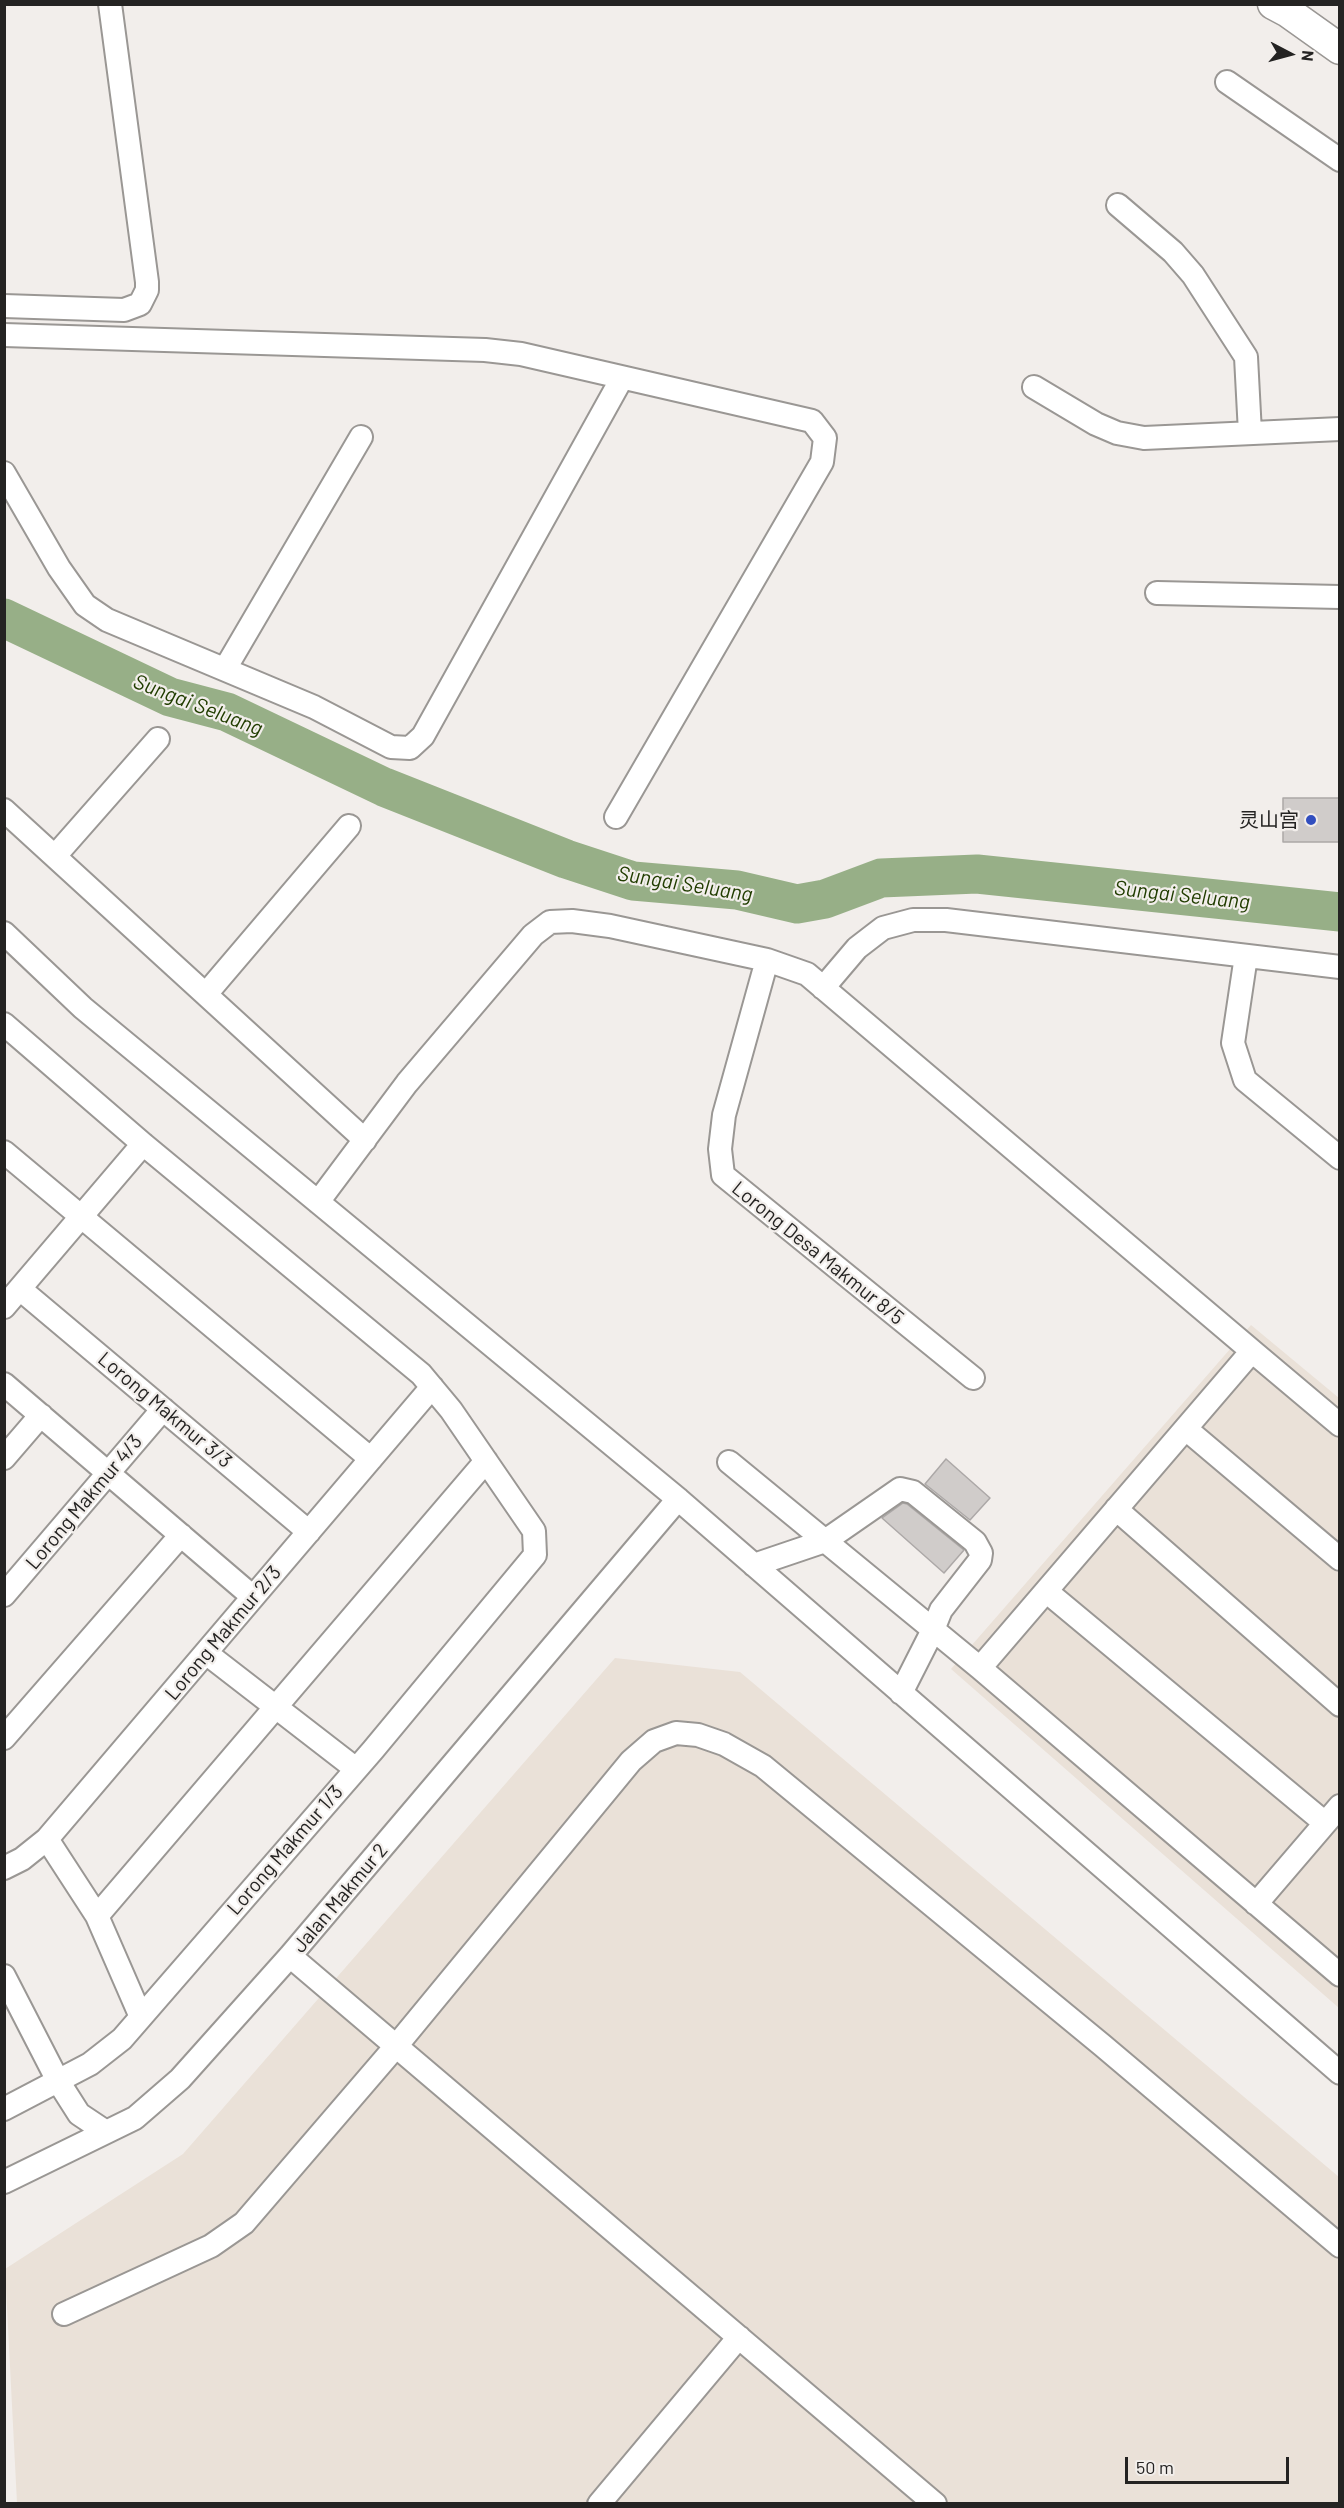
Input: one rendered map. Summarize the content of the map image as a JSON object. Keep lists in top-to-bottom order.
{
  "streets": {
    "street": [
      "Lorong Desa Makmur 8/5",
      "Lorong Makmur 3/3",
      "Lorong Makmur 4/3",
      "Lorong Makmur 2/3",
      "Lorong Makmur 1/3",
      "Jalan Makmur 2"
    ]
  },
  "crossings": [
    ["Lorong Makmur 3/3", "Lorong Makmur 4/3"],
    ["Lorong Makmur 3/3", "Lorong Makmur 2/3"]
  ],
  "water": ["Sungai Seluang"],
  "places": ["灵山宫"],
  "scale_bar": "50 m",
  "north": "right"
}
